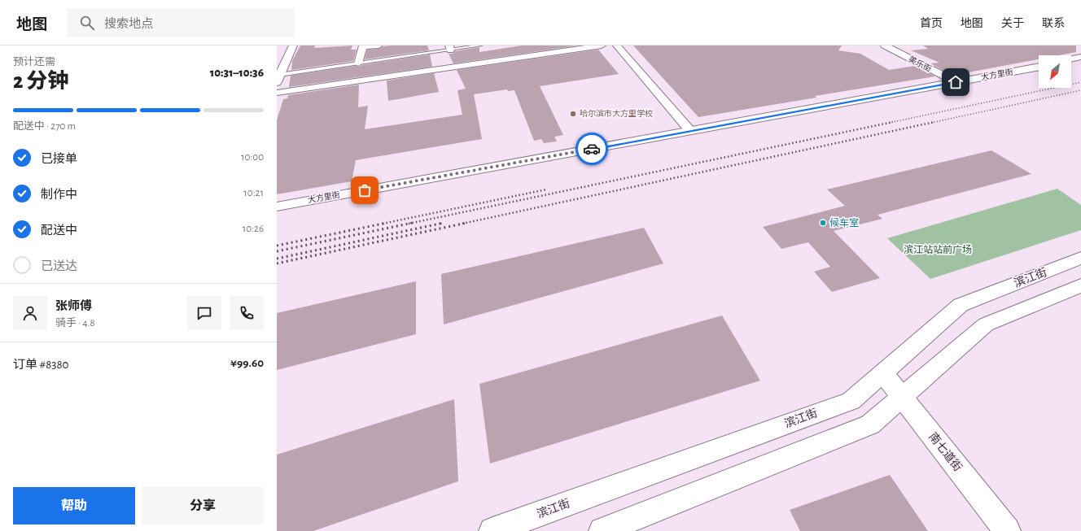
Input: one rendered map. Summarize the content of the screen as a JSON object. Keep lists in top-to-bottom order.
{
  "streets": {
    "main road": [
      "美乐街",
      "大方里街",
      "滨江街",
      "南七道街"
    ]
  },
  "crossings": [
    ["美乐街", "大方里街"],
    ["滨江街", "南七道街"]
  ],
  "parks": ["滨江站站前广场"],
  "places": ["哈尔滨市大方里学校", "候车室"],
  "north": "bottom left",
  "page": {
    "header": "地图",
    "search": "搜索地点",
    "nav": [
      "首页",
      "地图",
      "关于",
      "联系"
    ],
    "heading": ["2 分钟", "预计还需", "10:31–10:36"],
    "panel": [
      "张师傅",
      "骑手 · 4.8",
      "订单 #8380",
      "¥99.60"
    ],
    "bar": "配送中 · 270 m",
    "list": [
      ["已接单", "10:00"],
      ["制作中", "10:21"],
      ["配送中", "10:26"],
      "已送达"
    ],
    "buttons": ["帮助", "分享"]
  }
}
